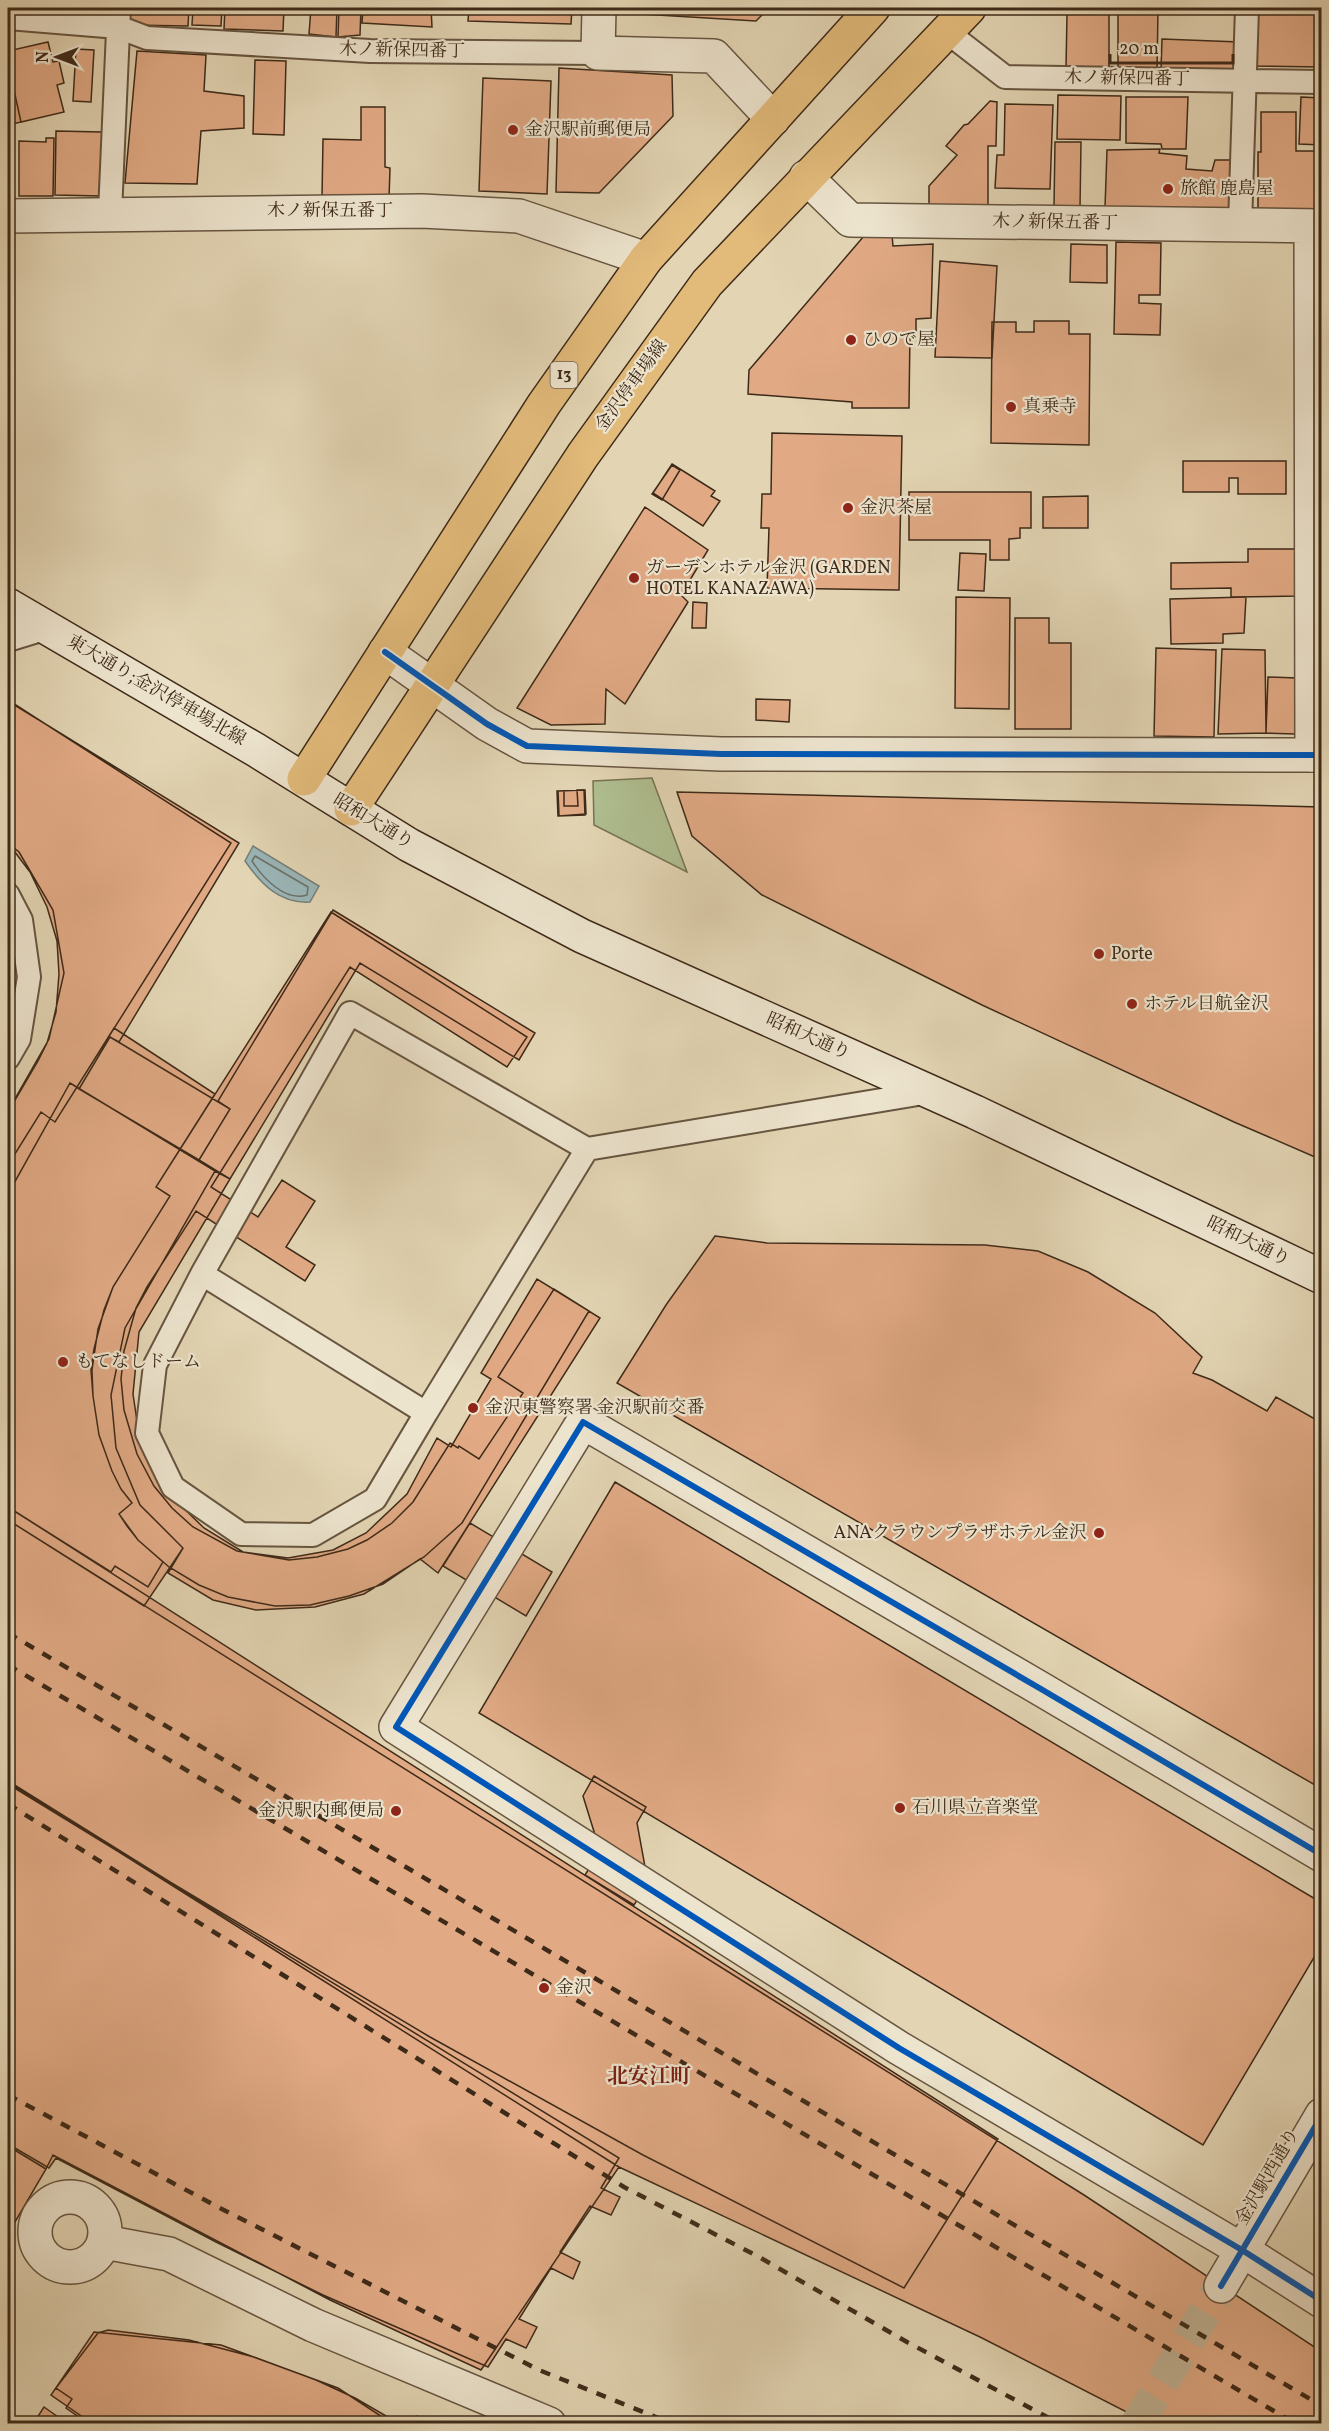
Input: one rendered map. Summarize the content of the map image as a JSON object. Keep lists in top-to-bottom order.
{
  "streets": {
    "main road": ["13", "金沢停車場線"],
    "street": [
      "木ノ新保四番丁",
      "木ノ新保五番丁",
      "東大通り;金沢停車場北線",
      "昭和大通り",
      "金沢駅西通り"
    ]
  },
  "crossings": [
    ["木ノ新保四番丁", "13"],
    ["木ノ新保四番丁", "金沢停車場線"],
    ["木ノ新保五番丁", "13"],
    ["木ノ新保五番丁", "金沢停車場線"],
    ["13", "東大通り;金沢停車場北線"],
    ["13", "昭和大通り"],
    ["金沢停車場線", "昭和大通り"],
    ["東大通り;金沢停車場北線", "昭和大通り"]
  ],
  "districts": ["北安江町"],
  "places": [
    "金沢駅前郵便局",
    "旅館 鹿島屋",
    "ひので屋",
    "真乗寺",
    "金沢茶屋",
    "ガーデンホテル金沢 (GARDEN HOTEL KANAZAWA)",
    "Porte",
    "ホテル日航金沢",
    "もてなしドーム",
    "金沢東警察署 金沢駅前交番",
    "ANAクラウンプラザホテル金沢",
    "石川県立音楽堂",
    "金沢駅内郵便局",
    "金沢"
  ],
  "scale_bar": "20 m",
  "north": "left"
}
